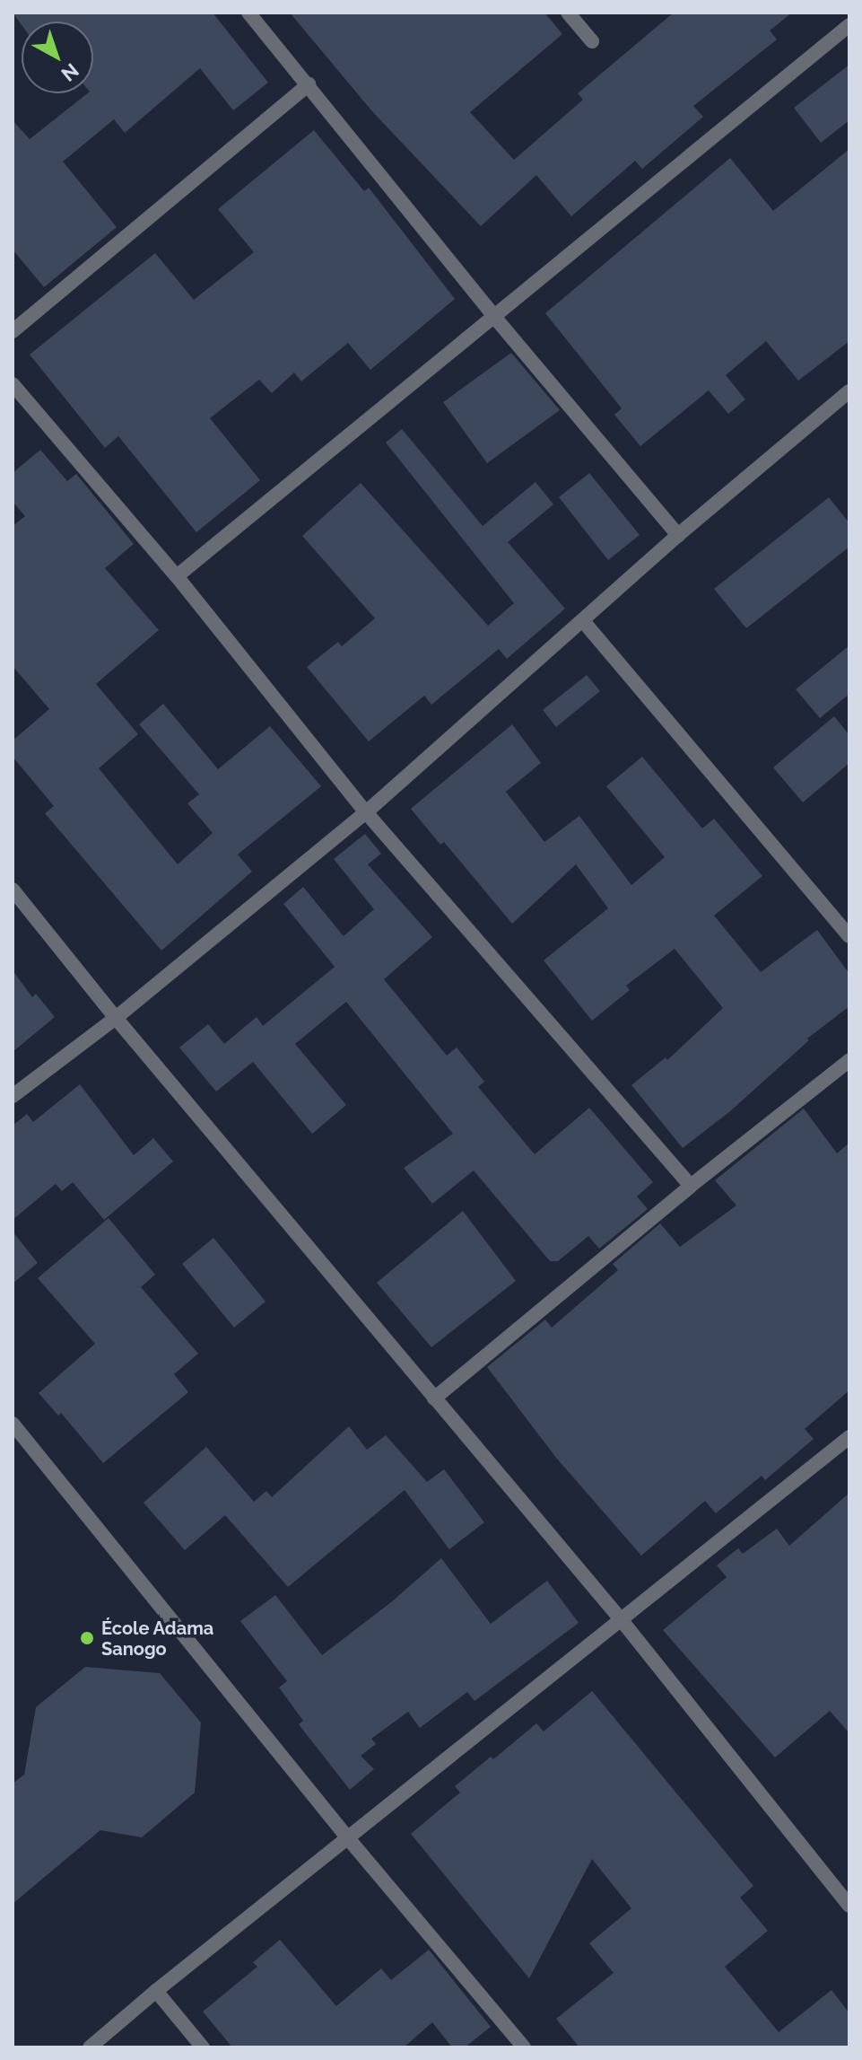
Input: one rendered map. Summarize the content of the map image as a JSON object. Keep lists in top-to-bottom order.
{
  "places": ["École Adama Sanogo"],
  "north": "bottom right"
}
